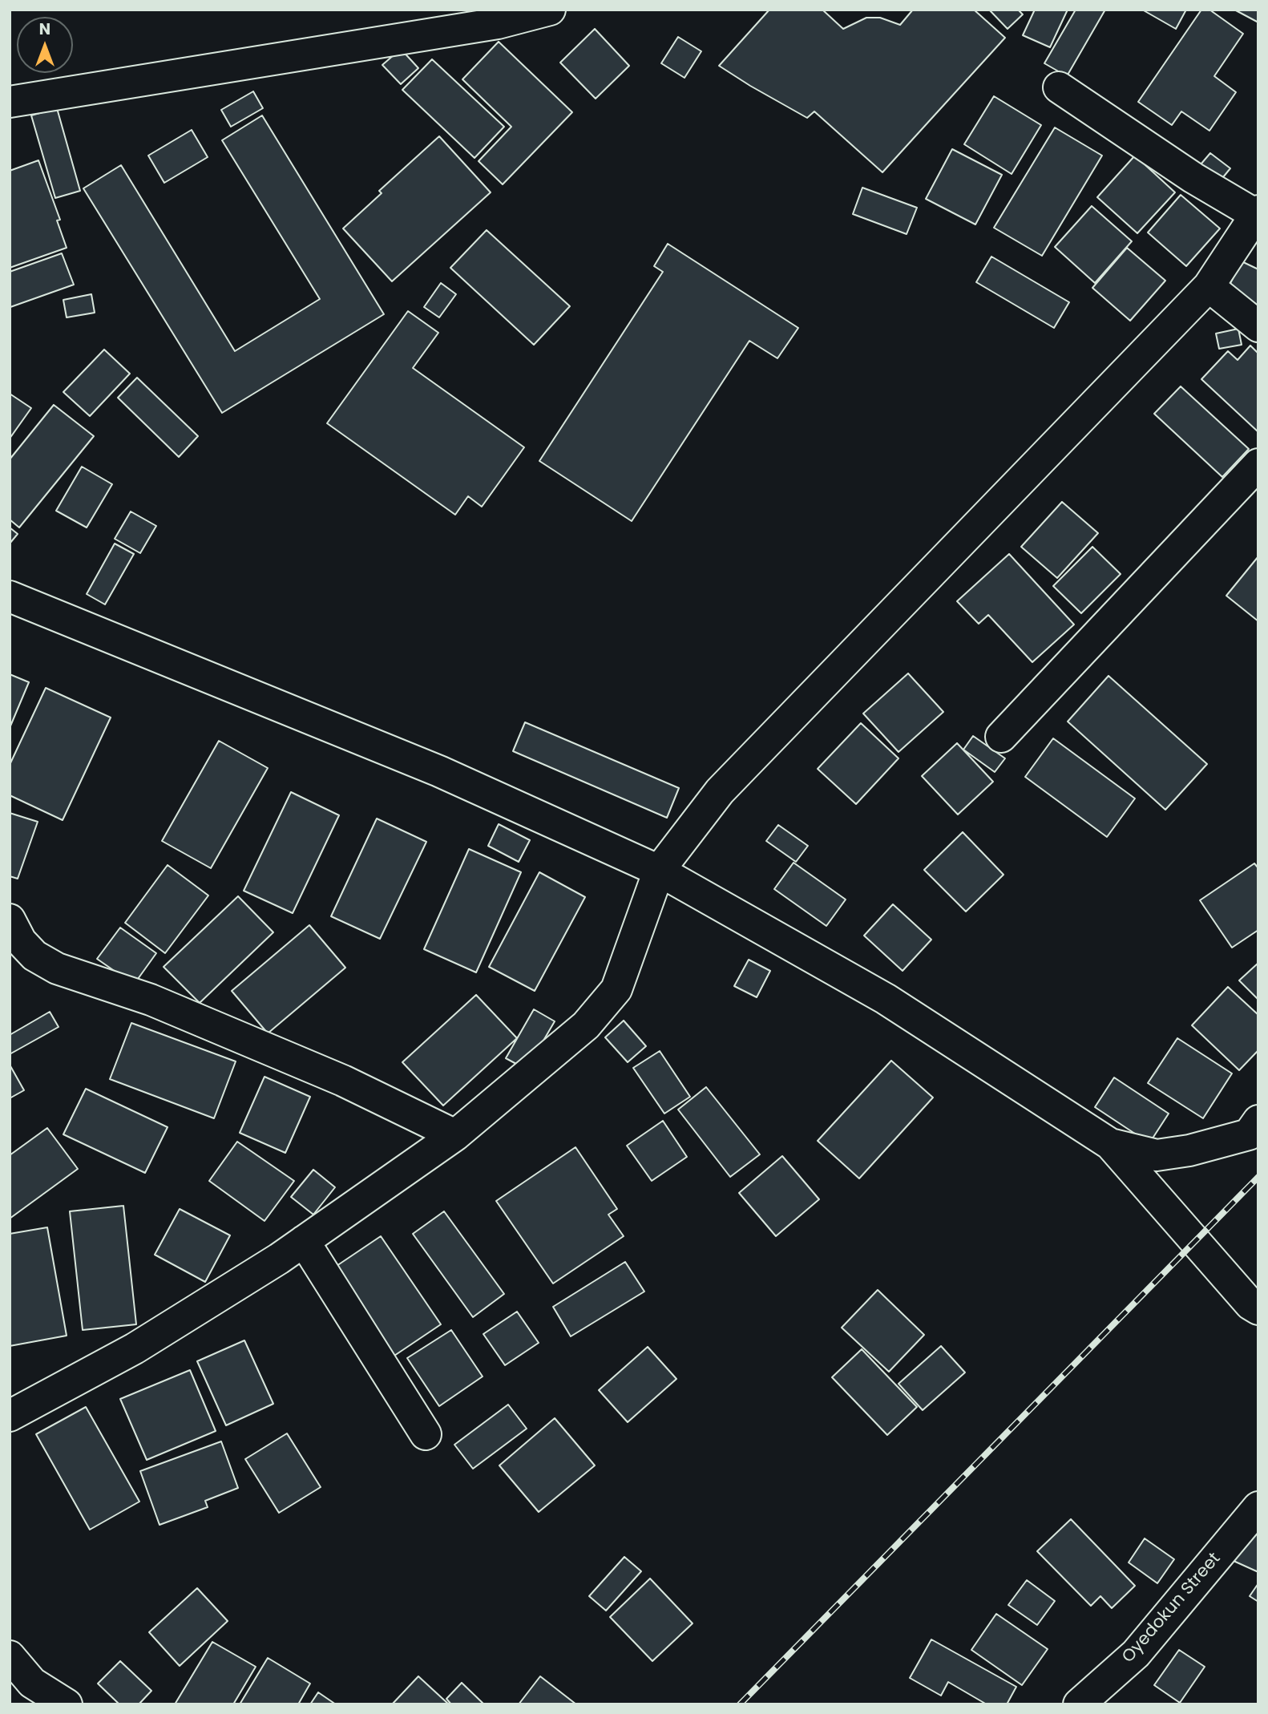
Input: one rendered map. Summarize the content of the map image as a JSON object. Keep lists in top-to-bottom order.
{
  "streets": {
    "street": ["Oyedokun Street"]
  },
  "north": "top"
}
